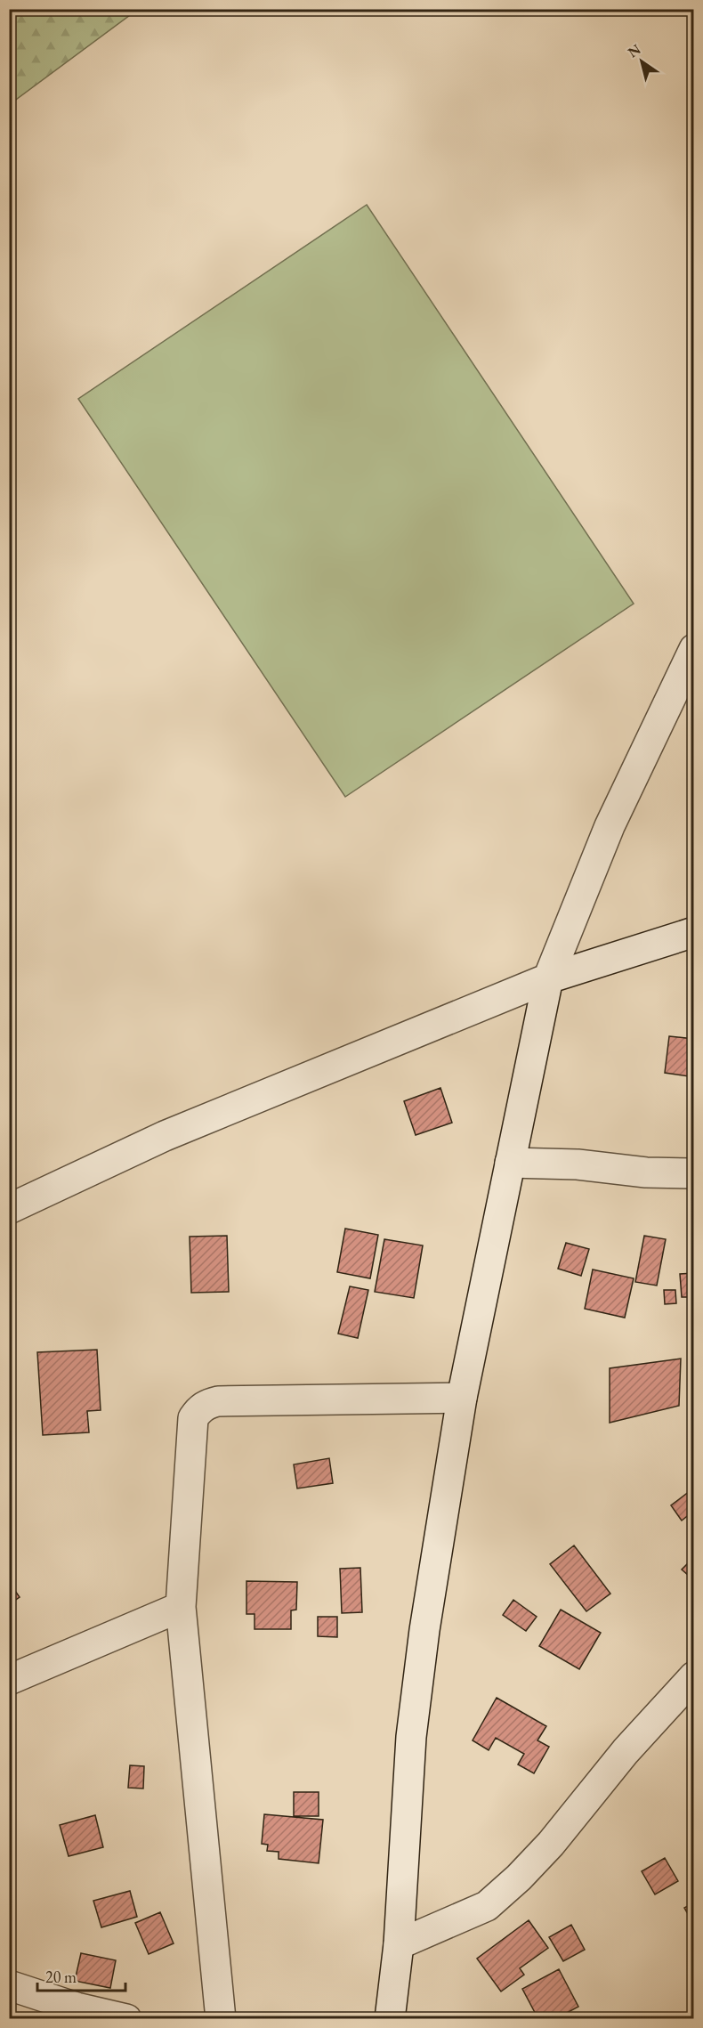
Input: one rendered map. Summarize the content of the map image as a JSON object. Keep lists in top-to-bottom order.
{
  "scale_bar": "20 m",
  "north": "top left"
}
